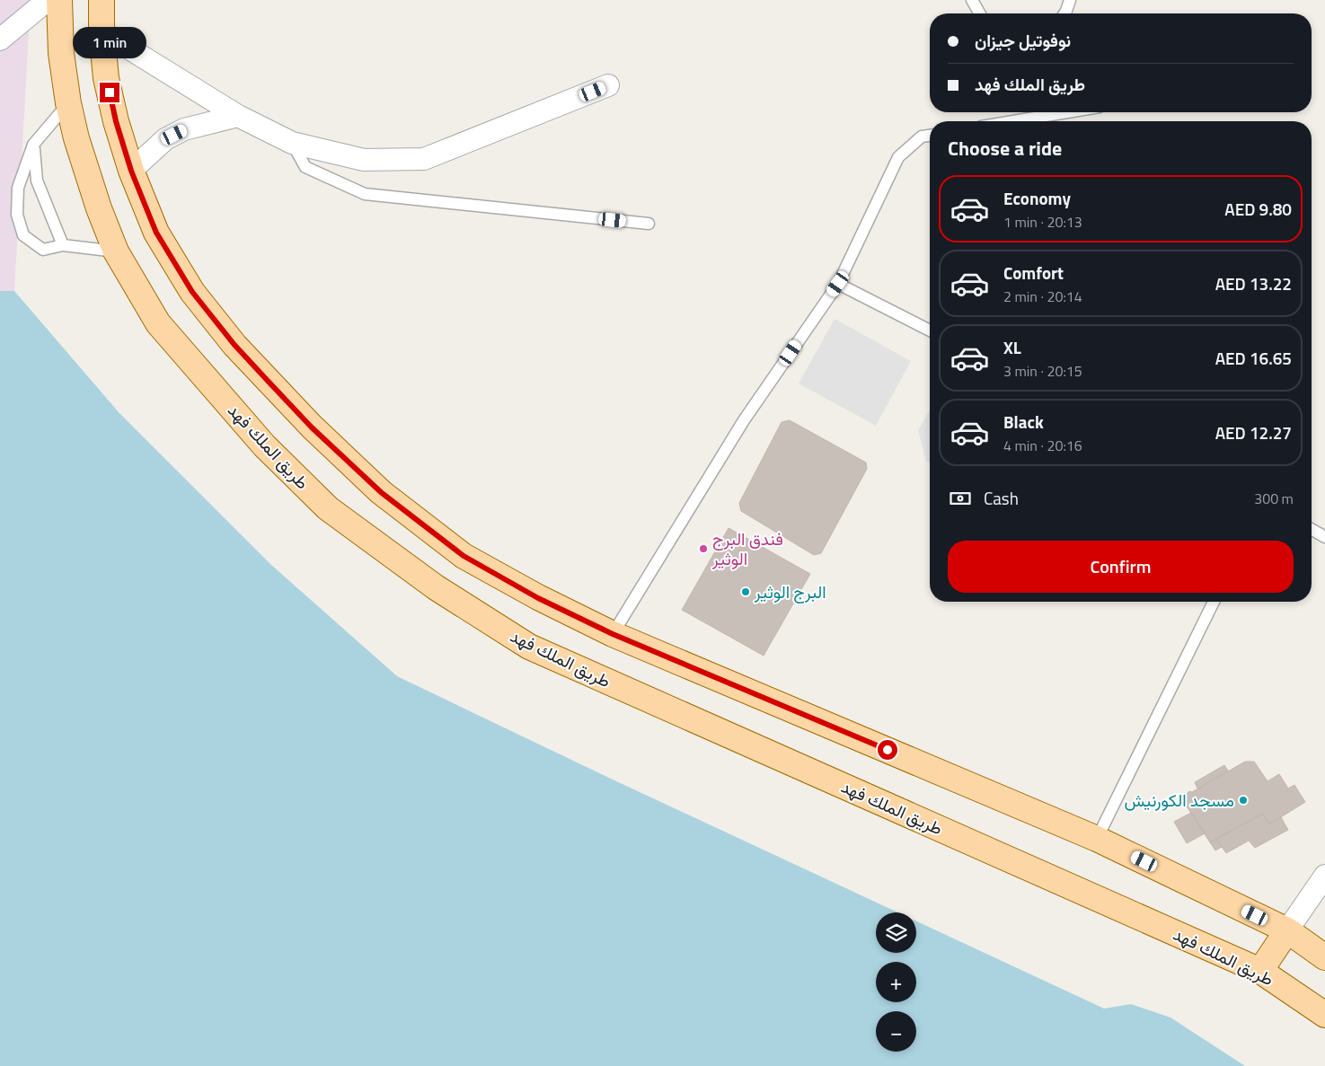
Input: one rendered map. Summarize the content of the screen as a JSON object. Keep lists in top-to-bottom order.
{
  "streets": {
    "main road": ["طريق الملك فهد"]
  },
  "places": ["فندق البرج الوثير", "البرج الوثير", "مسجد الكورنيش"],
  "page": {
    "banner": ["نوفوتيل جيزان", "طريق الملك فهد"],
    "bubble": "1 min",
    "heading": "Choose a ride",
    "list": [
      {
        "name": "Economy",
        "note": "1 min · 20:13",
        "value": "AED 9.80"
      },
      {
        "name": "Comfort",
        "note": "2 min · 20:14",
        "value": "AED 13.22"
      },
      {
        "name": "XL",
        "note": "3 min · 20:15",
        "value": "AED 16.65"
      },
      {
        "name": "Black",
        "note": "4 min · 20:16",
        "value": "AED 12.27"
      }
    ],
    "pay": ["Cash", "300 m"],
    "buttons": "Confirm",
    "map_buttons": ["+", "−"]
  }
}
